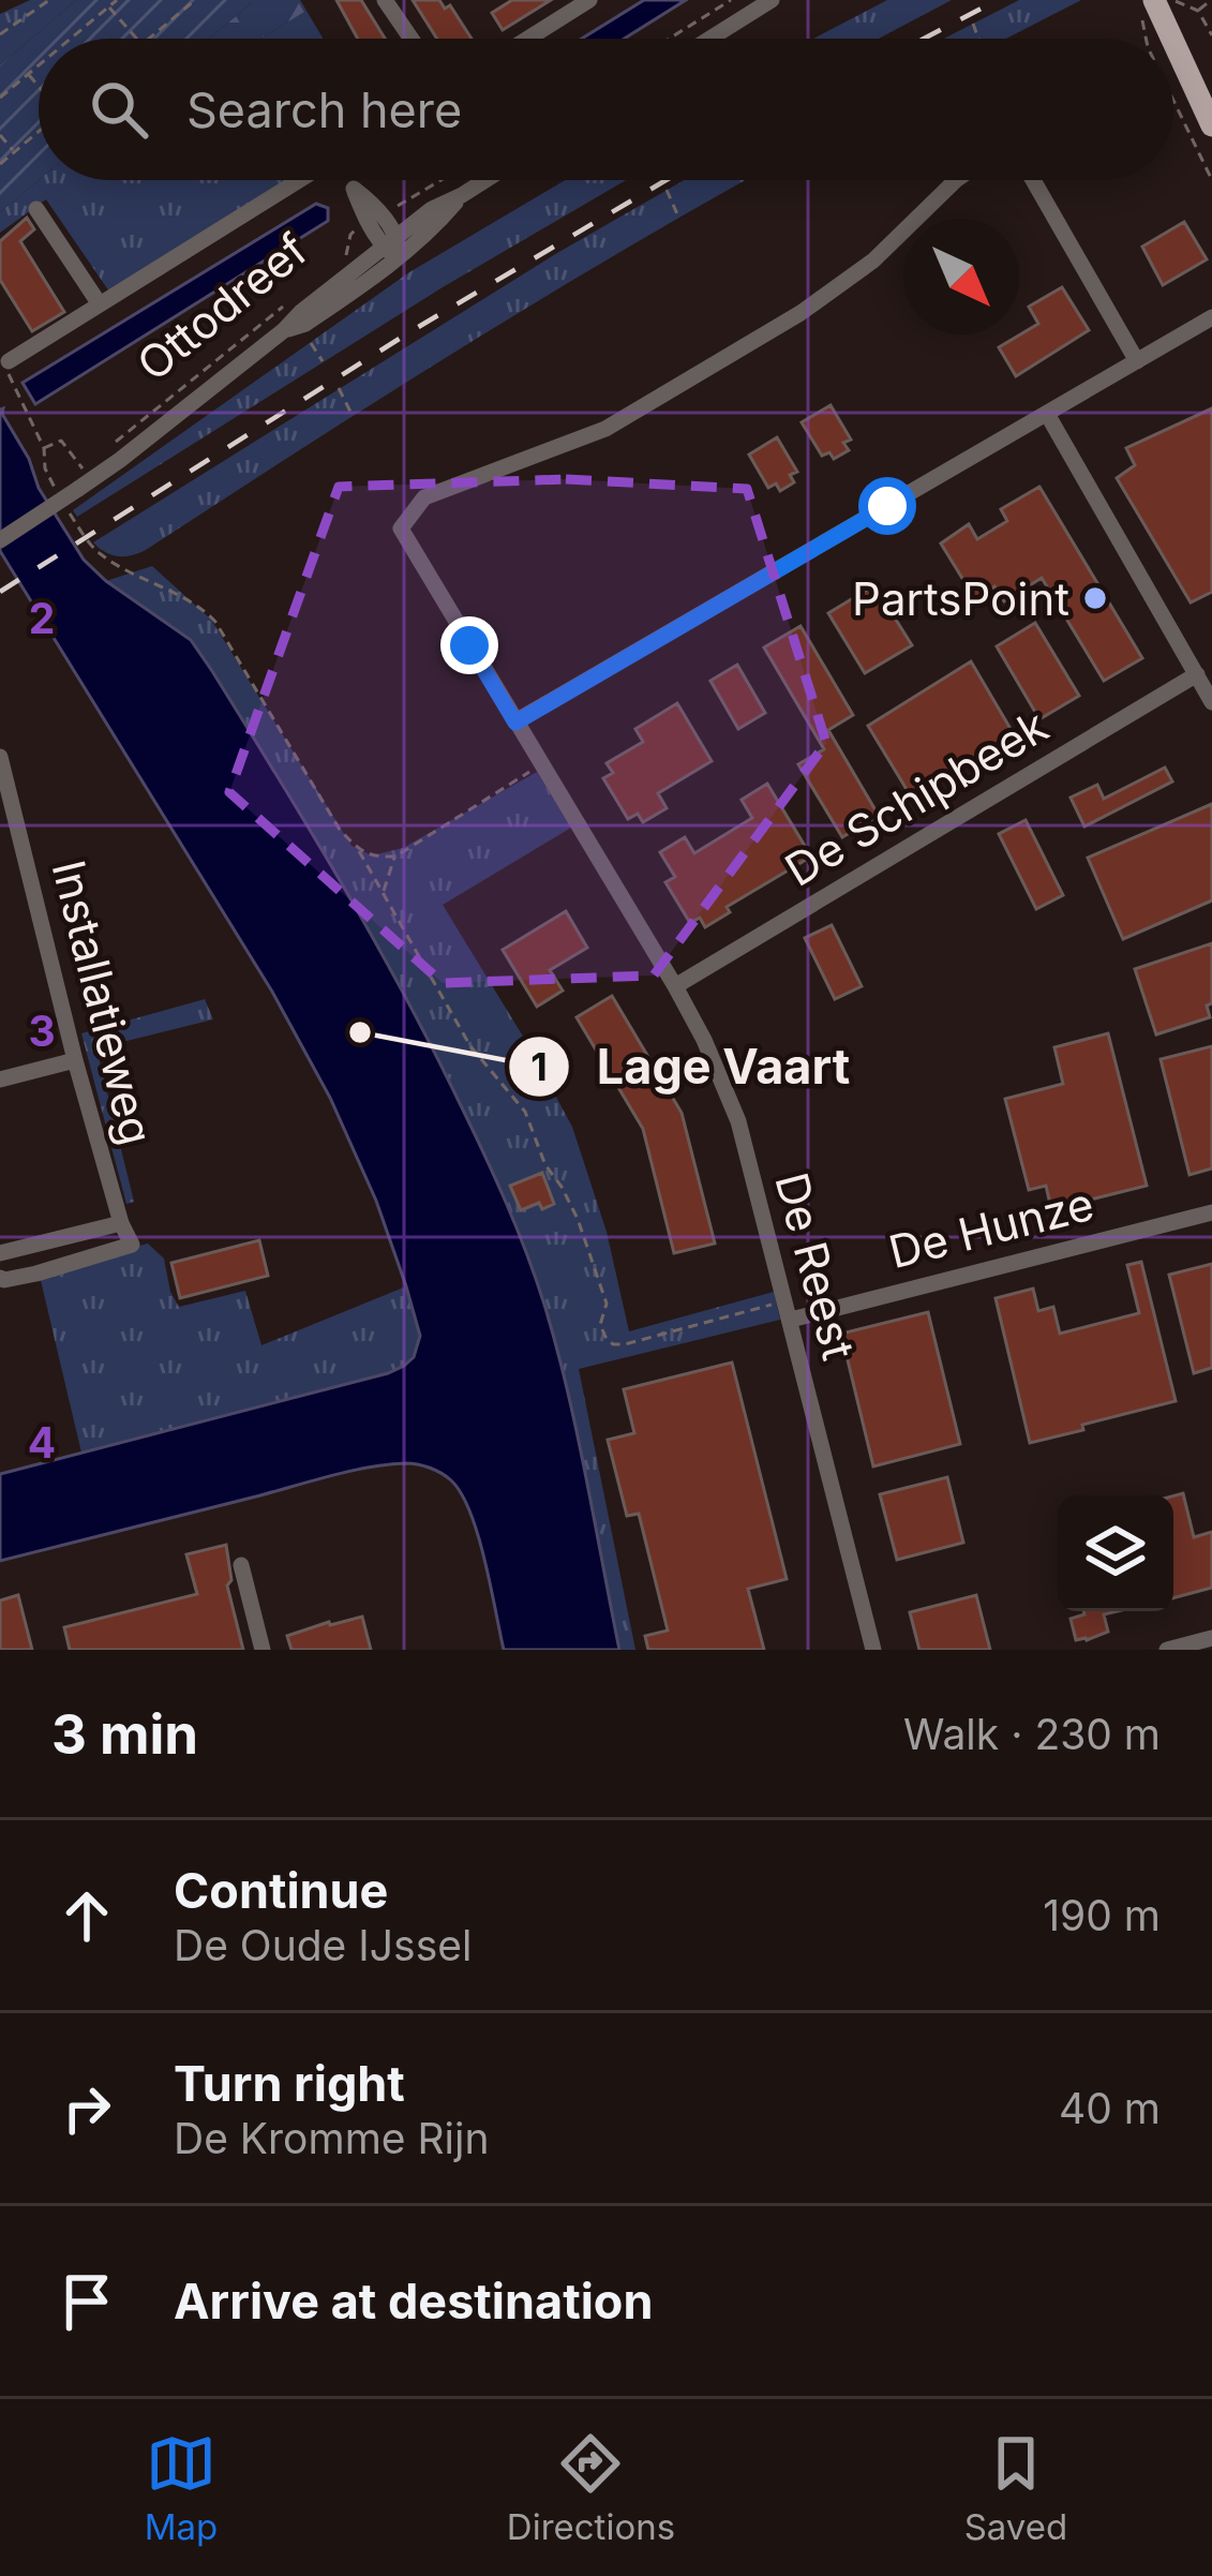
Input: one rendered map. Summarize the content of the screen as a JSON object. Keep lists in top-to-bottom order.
{
  "streets": {
    "street": [
      "Ottodreef",
      "De Schipbeek",
      "Installatieweg",
      "De Hunze",
      "De Reest"
    ]
  },
  "crossings": [
    ["De Schipbeek", "De Reest"],
    ["De Hunze", "De Reest"]
  ],
  "places": ["PartsPoint", "Lage Vaart"],
  "north": "bottom right",
  "page": {
    "search": "Search here",
    "heading": ["3 min", "Walk · 230 m"],
    "list": [
      ["Continue", "De Oude IJssel", "190 m"],
      ["Turn right", "De Kromme Rijn", "40 m"],
      "Arrive at destination"
    ],
    "nav": ["Map", "Directions", "Saved"]
  },
  "grid": {
    "rows": ["2", "3", "4"]
  }
}
